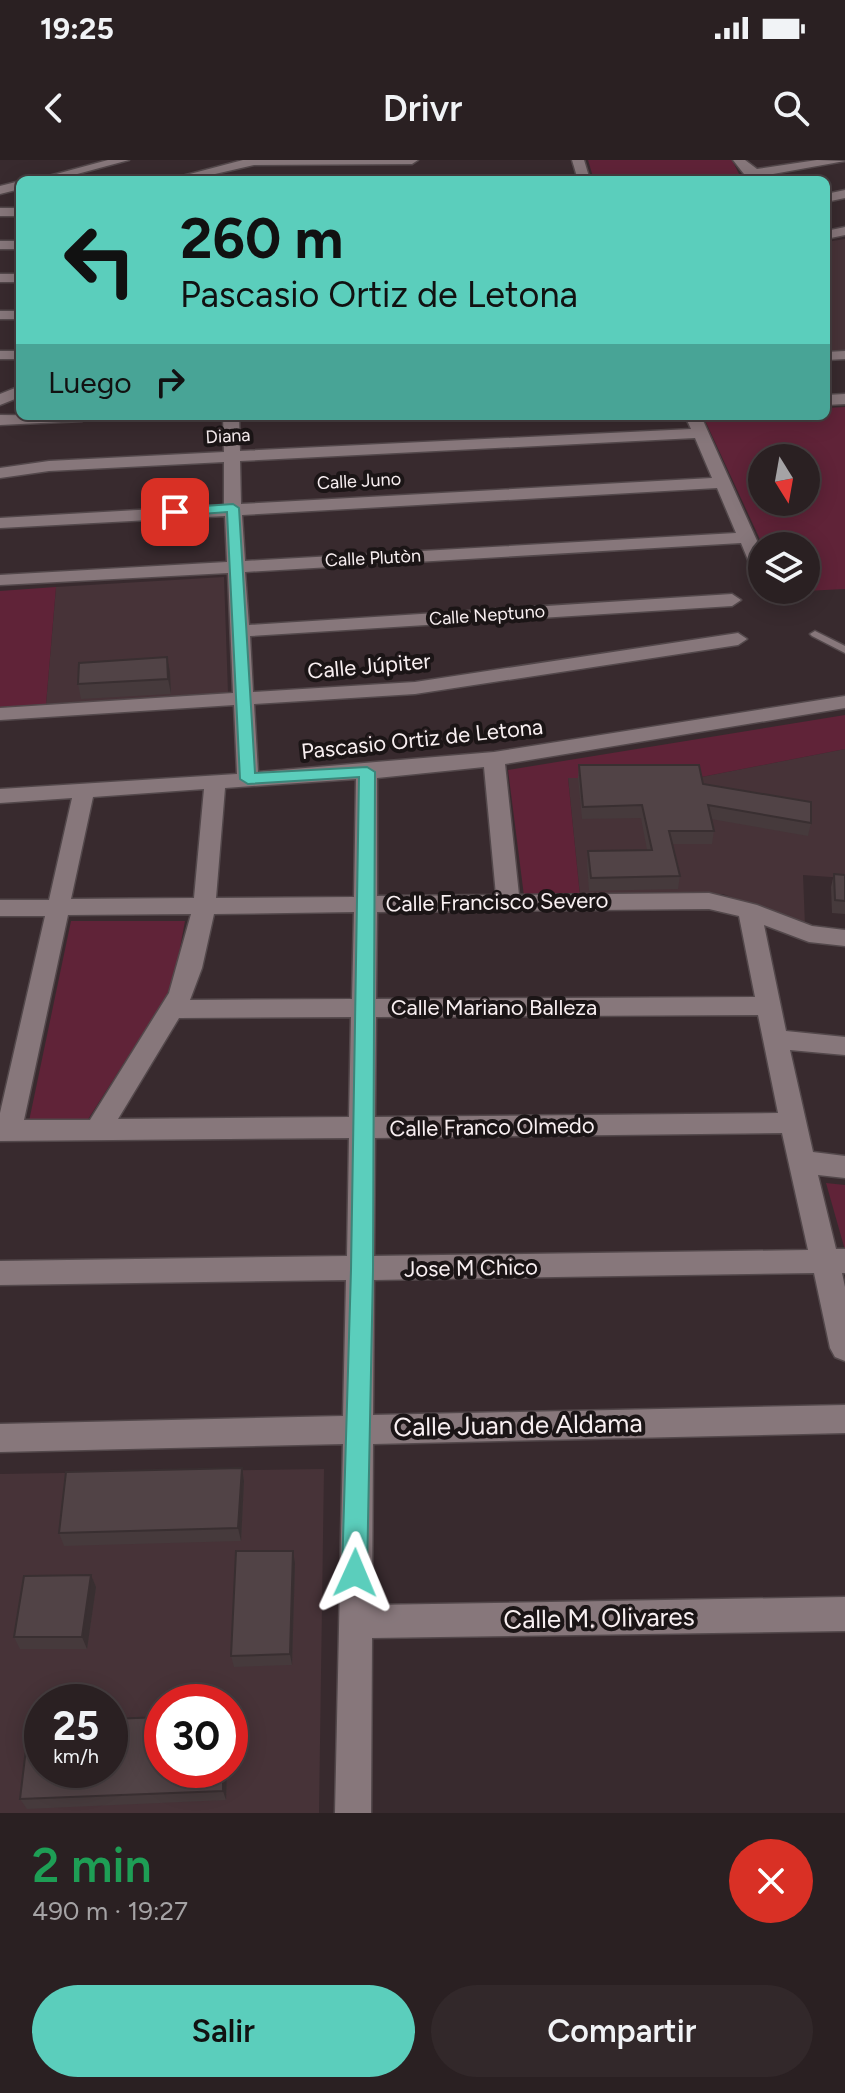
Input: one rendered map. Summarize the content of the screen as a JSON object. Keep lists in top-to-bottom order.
{
  "streets": {
    "street": [
      "Diana",
      "Calle Juno",
      "Calle Plutòn",
      "Calle Neptuno",
      "Calle Júpiter",
      "Pascasio Ortiz de Letona",
      "Calle Francisco Severo",
      "Calle Mariano Balleza",
      "Calle Franco Olmedo",
      "Jose M Chico",
      "Calle Juan de Aldama",
      "Calle M. Olivares"
    ]
  },
  "north": "bottom",
  "page": {
    "status": "19:25",
    "header": "Drivr",
    "turn": ["260 m", "Pascasio Ortiz de Letona"],
    "then": "Luego",
    "speed": "25 km/h",
    "limit": "30",
    "heading": ["2 min", "490 m · 19:27"],
    "buttons": ["Salir", "Compartir"]
  }
}
